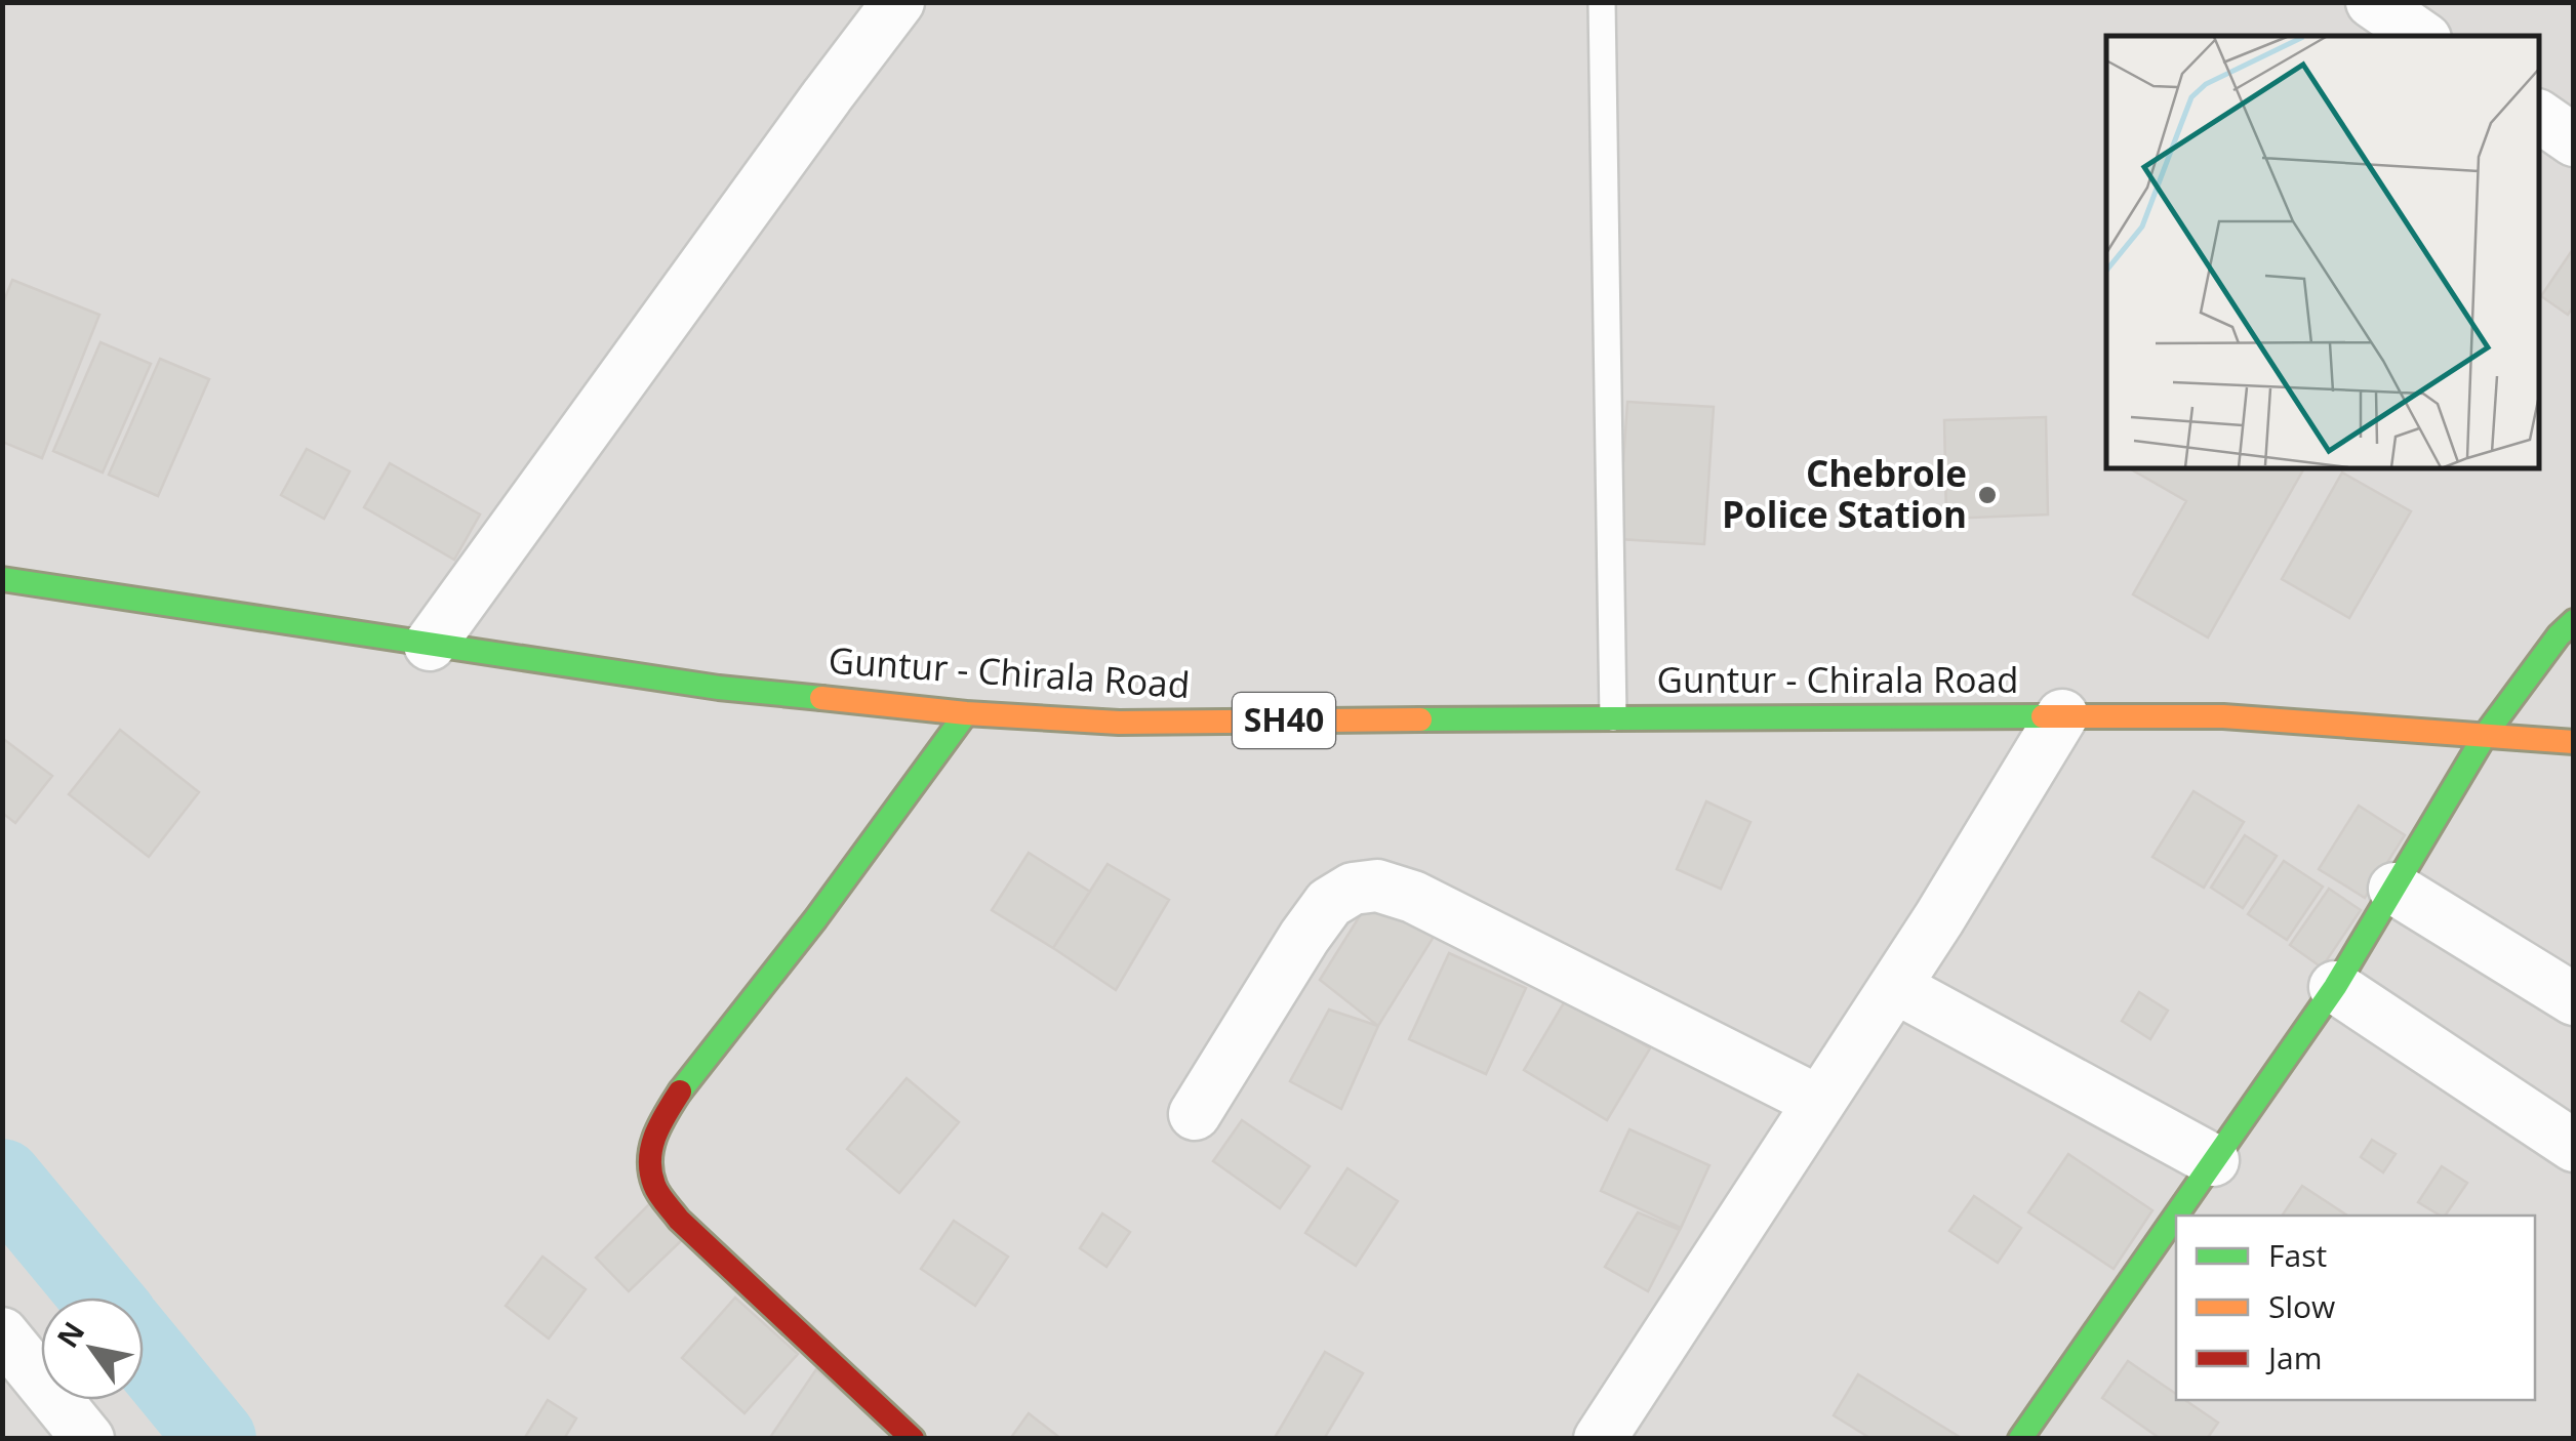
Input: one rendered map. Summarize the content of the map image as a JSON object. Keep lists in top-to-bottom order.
{
  "streets": {
    "main road": ["Guntur - Chirala Road", "SH40"]
  },
  "places": ["Chebrole Police Station"],
  "legend": ["Fast", "Slow", "Jam"],
  "north": "top left"
}
